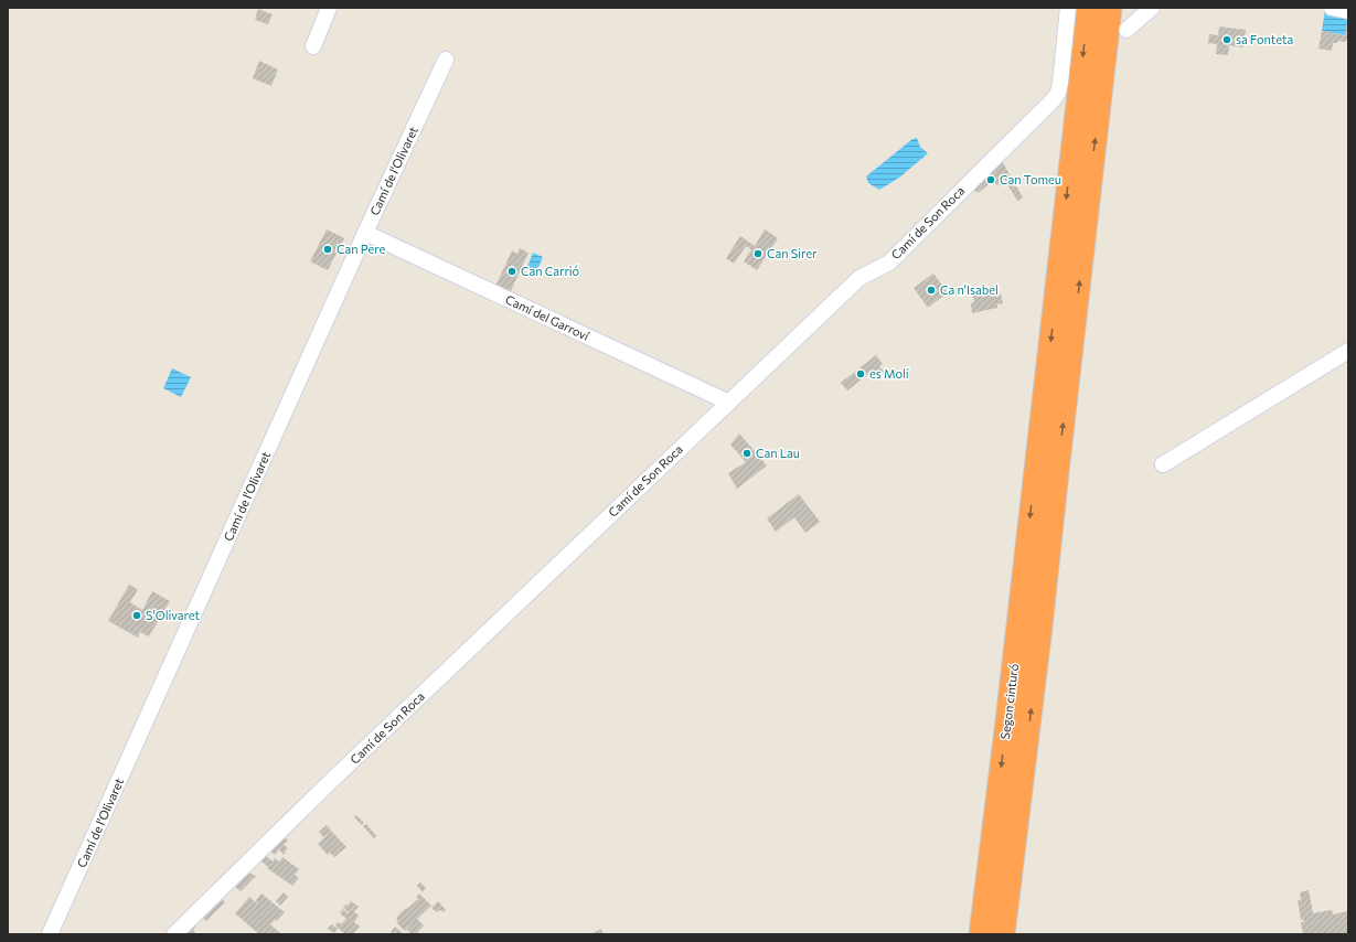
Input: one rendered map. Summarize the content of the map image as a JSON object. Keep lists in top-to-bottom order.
{
  "streets": {
    "highway": ["Segon cinturó"],
    "street": ["Camí de l'Olivaret", "Camí de Son Roca", "Camí del Garroví"]
  },
  "crossings": [
    ["Camí de l'Olivaret", "Camí del Garroví"],
    ["Camí de Son Roca", "Camí del Garroví"]
  ],
  "places": [
    "sa Fonteta",
    "Can Tomeu",
    "Can Pere",
    "Can Sirer",
    "Can Carrió",
    "Ca n'Isabel",
    "es Molí",
    "Can Lau",
    "S'Olivaret"
  ]
}
